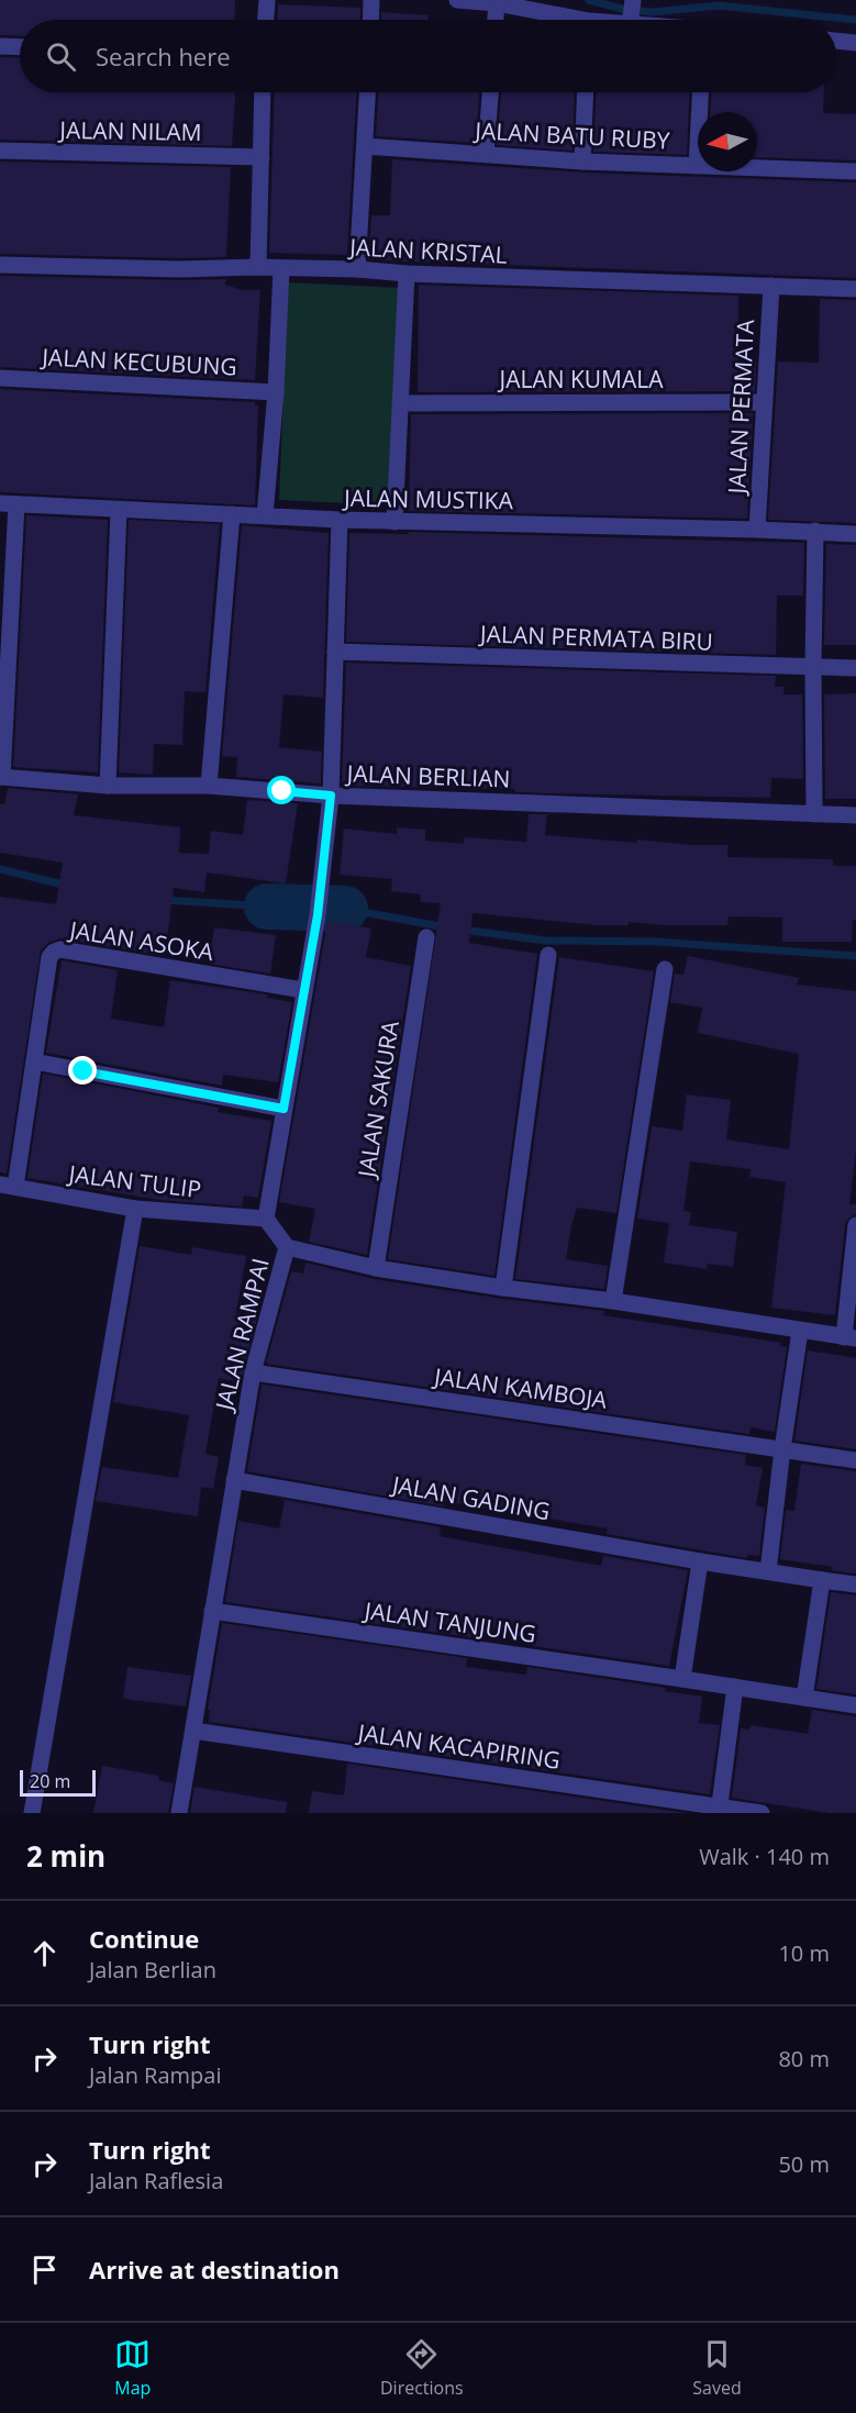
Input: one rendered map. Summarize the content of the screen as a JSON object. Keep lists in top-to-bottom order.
{
  "streets": {
    "street": [
      "JALAN NILAM",
      "JALAN BATU RUBY",
      "JALAN KRISTAL",
      "JALAN KECUBUNG",
      "JALAN KUMALA",
      "JALAN PERMATA",
      "JALAN MUSTIKA",
      "JALAN PERMATA BIRU",
      "JALAN BERLIAN",
      "JALAN ASOKA",
      "JALAN SAKURA",
      "JALAN TULIP",
      "JALAN RAMPAI",
      "JALAN KAMBOJA",
      "JALAN GADING",
      "JALAN TANJUNG",
      "JALAN KACAPIRING"
    ]
  },
  "crossings": [
    ["JALAN KRISTAL", "JALAN PERMATA"],
    ["JALAN KUMALA", "JALAN PERMATA"],
    ["JALAN PERMATA", "JALAN MUSTIKA"],
    ["JALAN ASOKA", "JALAN TULIP"],
    ["JALAN TULIP", "JALAN RAMPAI"],
    ["JALAN RAMPAI", "JALAN KAMBOJA"],
    ["JALAN RAMPAI", "JALAN GADING"],
    ["JALAN RAMPAI", "JALAN TANJUNG"],
    ["JALAN RAMPAI", "JALAN KACAPIRING"]
  ],
  "scale_bar": "20 m",
  "north": "left",
  "page": {
    "search": "Search here",
    "scale": "20 m",
    "heading": ["2 min", "Walk · 140 m"],
    "list": [
      ["Continue", "Jalan Berlian", "10 m"],
      ["Turn right", "Jalan Rampai", "80 m"],
      ["Turn right", "Jalan Raflesia", "50 m"],
      "Arrive at destination"
    ],
    "nav": ["Map", "Directions", "Saved"]
  }
}
